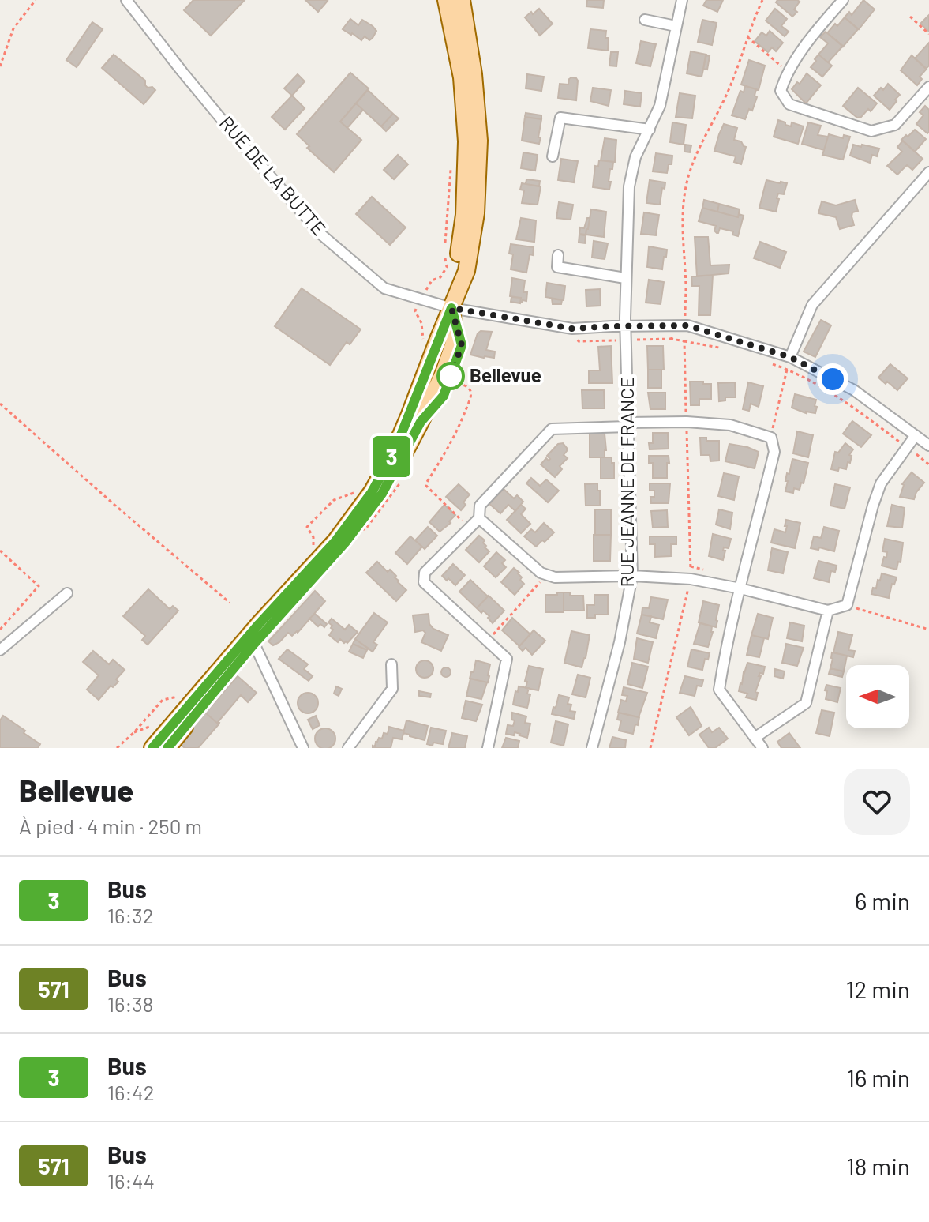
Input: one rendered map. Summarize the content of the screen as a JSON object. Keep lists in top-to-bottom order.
{
  "streets": {
    "street": ["RUE DE LA BUTTE", "RUE JEANNE DE FRANCE"]
  },
  "crossings": [
    ["RUE DE LA BUTTE", "RUE JEANNE DE FRANCE"]
  ],
  "places": ["Bellevue"],
  "lines": ["bus line 3"],
  "north": "left",
  "page": {
    "on_map": "3",
    "heading": ["Bellevue", "À pied · 4 min · 250 m"],
    "list": [
      {
        "mark": "3",
        "name": "Bus",
        "note": "16:32",
        "value": "6 min"
      },
      {
        "mark": "571",
        "name": "Bus",
        "note": "16:38",
        "value": "12 min"
      },
      {
        "mark": "3",
        "name": "Bus",
        "note": "16:42",
        "value": "16 min"
      },
      {
        "mark": "571",
        "name": "Bus",
        "note": "16:44",
        "value": "18 min"
      }
    ]
  }
}
